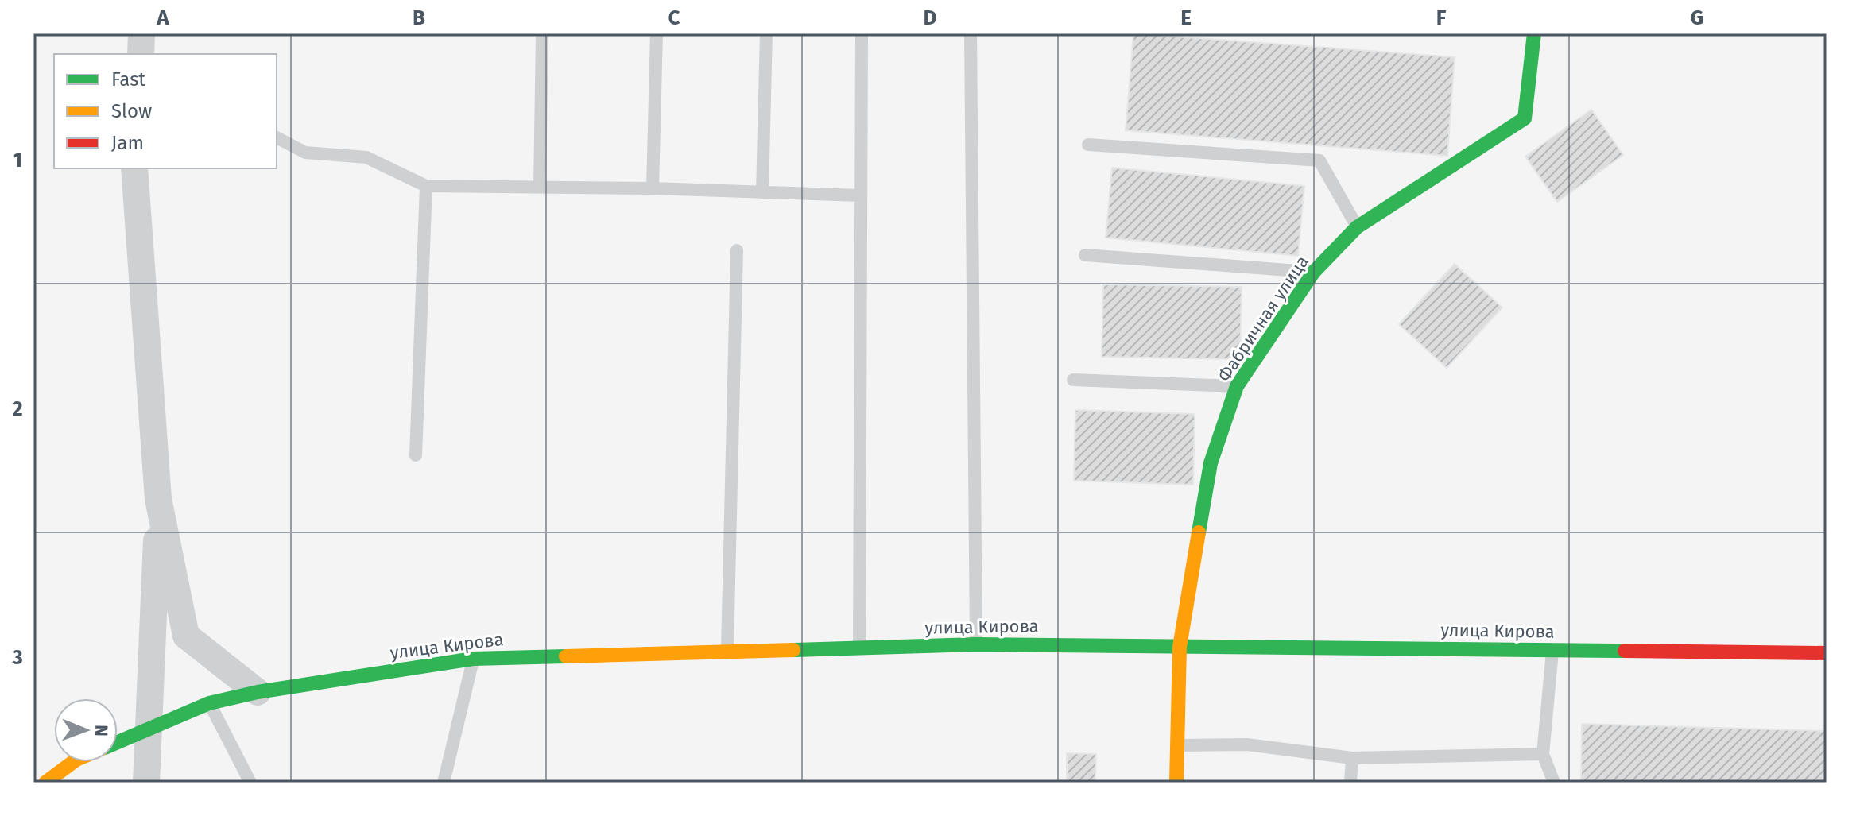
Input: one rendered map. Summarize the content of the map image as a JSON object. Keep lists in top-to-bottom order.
{
  "streets": {
    "street": ["Фабричная улица", "улица Кирова"]
  },
  "crossings": [
    ["Фабричная улица", "улица Кирова"]
  ],
  "legend": ["Fast", "Slow", "Jam"],
  "north": "right",
  "grid": {
    "columns": [
      "A",
      "B",
      "C",
      "D",
      "E",
      "F",
      "G"
    ],
    "rows": ["1", "2", "3"]
  }
}
